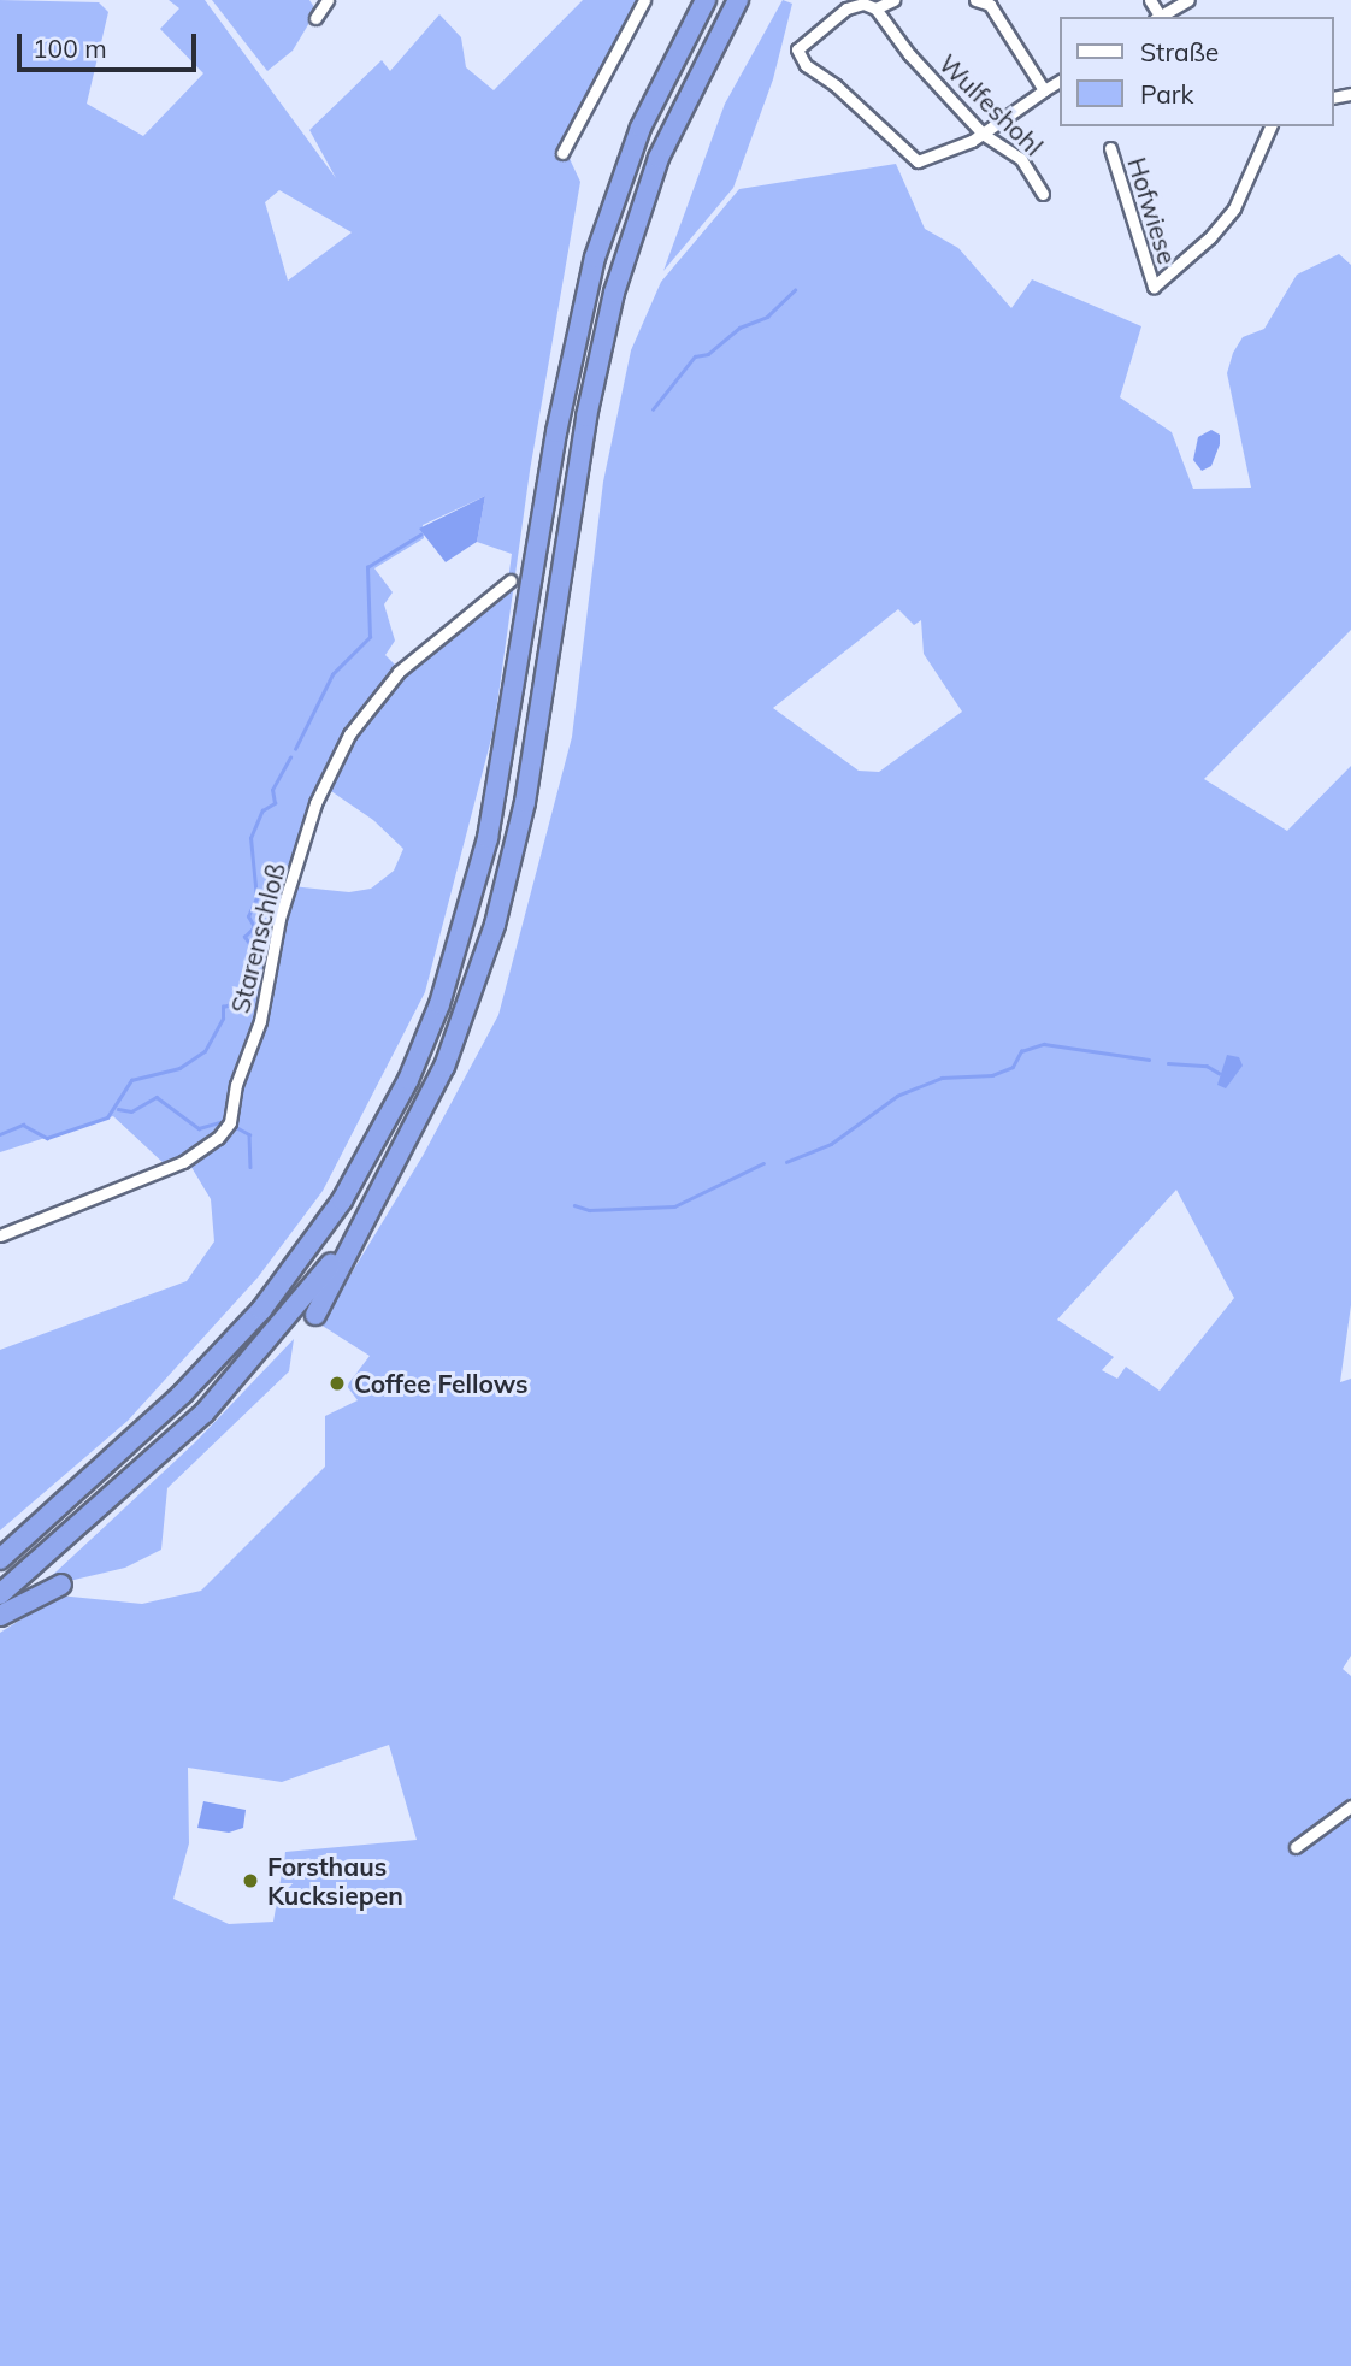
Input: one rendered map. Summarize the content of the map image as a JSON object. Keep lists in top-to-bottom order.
{
  "streets": {
    "street": ["Wulfeshohl", "Hofwiese", "Starenschloß"]
  },
  "places": ["Coffee Fellows", "Forsthaus Kucksiepen"],
  "legend": ["Straße", "Park"],
  "scale_bar": "100 m"
}
